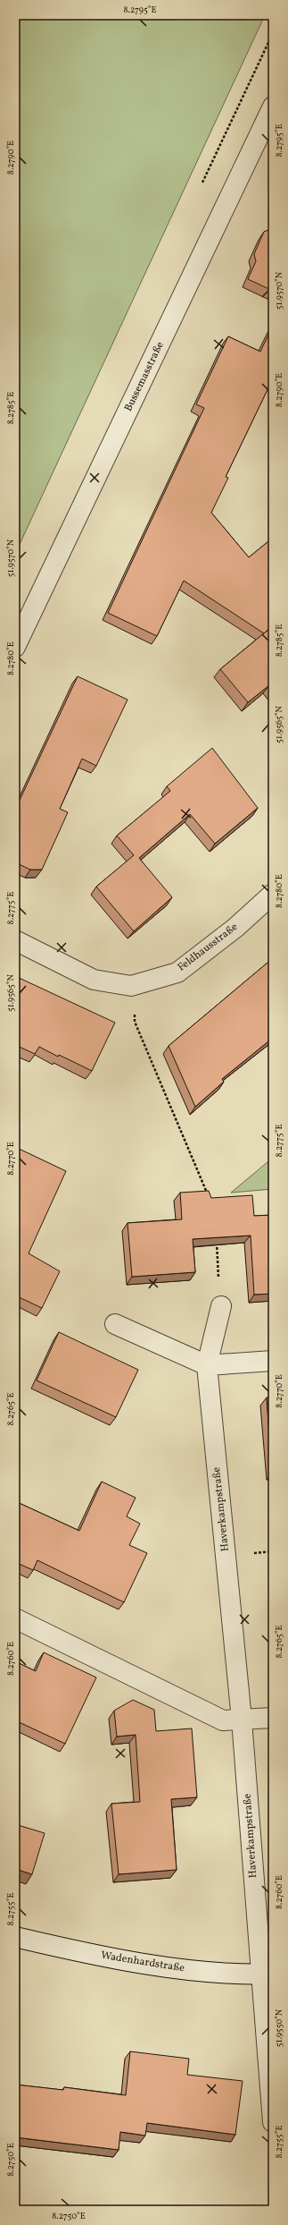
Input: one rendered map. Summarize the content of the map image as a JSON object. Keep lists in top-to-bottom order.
{
  "streets": {
    "street": [
      "Bussemasstraße",
      "Feldhausstraße",
      "Haverkampstraße",
      "Wadenhardstraße"
    ]
  },
  "crossings": [
    ["Haverkampstraße", "Wadenhardstraße"]
  ],
  "coordinates": [
    "8.2795°E",
    "8.2790°E",
    "51.9570°N",
    "8.2785°E",
    "8.2780°E",
    "51.9565°N",
    "8.2775°E",
    "8.2770°E",
    "8.2765°E",
    "8.2760°E",
    "8.2755°E",
    "51.9550°N",
    "8.2750°E"
  ]
}
